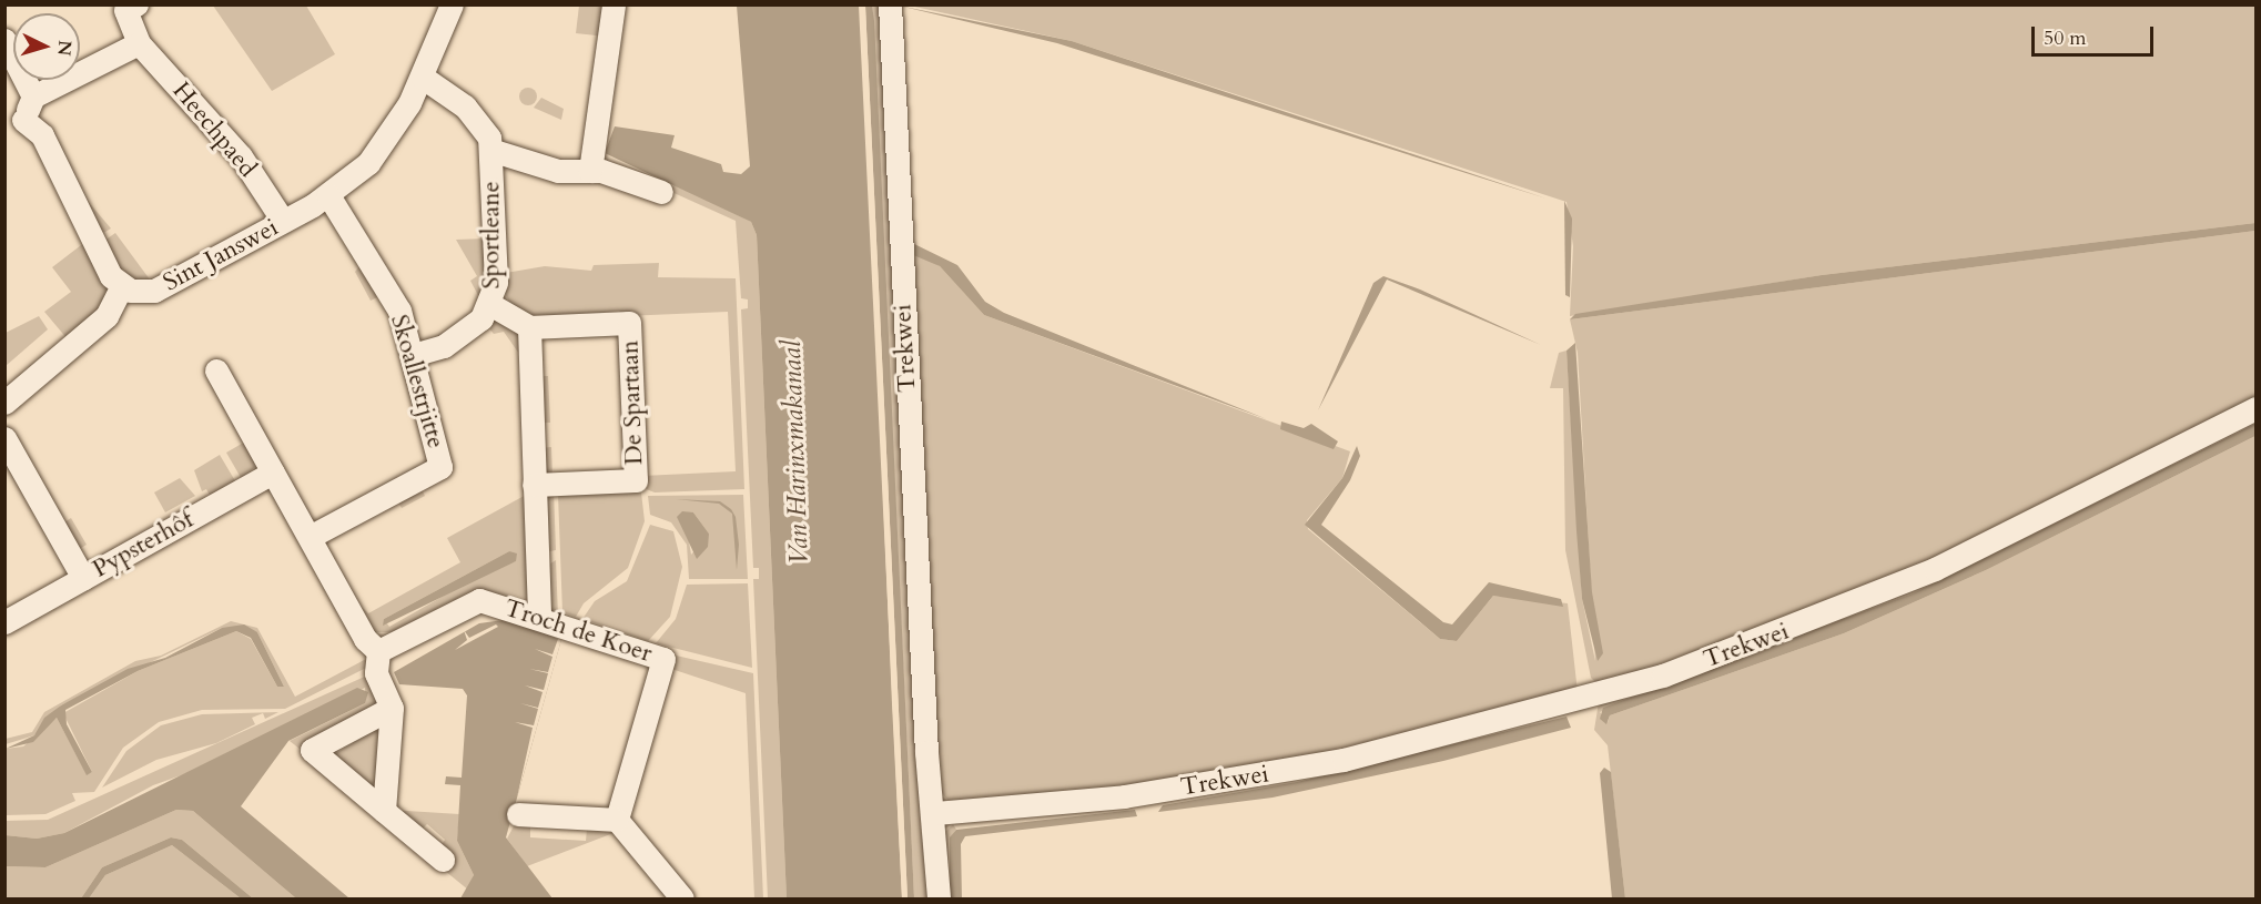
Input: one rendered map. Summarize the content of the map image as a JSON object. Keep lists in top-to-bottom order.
{
  "streets": {
    "street": [
      "Heechpaed",
      "Sportleane",
      "Sint Janswei",
      "Trekwei",
      "Skoallestrjitte",
      "De Spartaan",
      "Pypsterhôf",
      "Troch de Koer"
    ]
  },
  "crossings": [
    ["Heechpaed", "Sint Janswei"],
    ["Sportleane", "Sint Janswei"],
    ["Sportleane", "Skoallestrjitte"],
    ["Sint Janswei", "Skoallestrjitte"]
  ],
  "water": ["Van Harinxmakanaal"],
  "scale_bar": "50 m",
  "north": "right"
}
